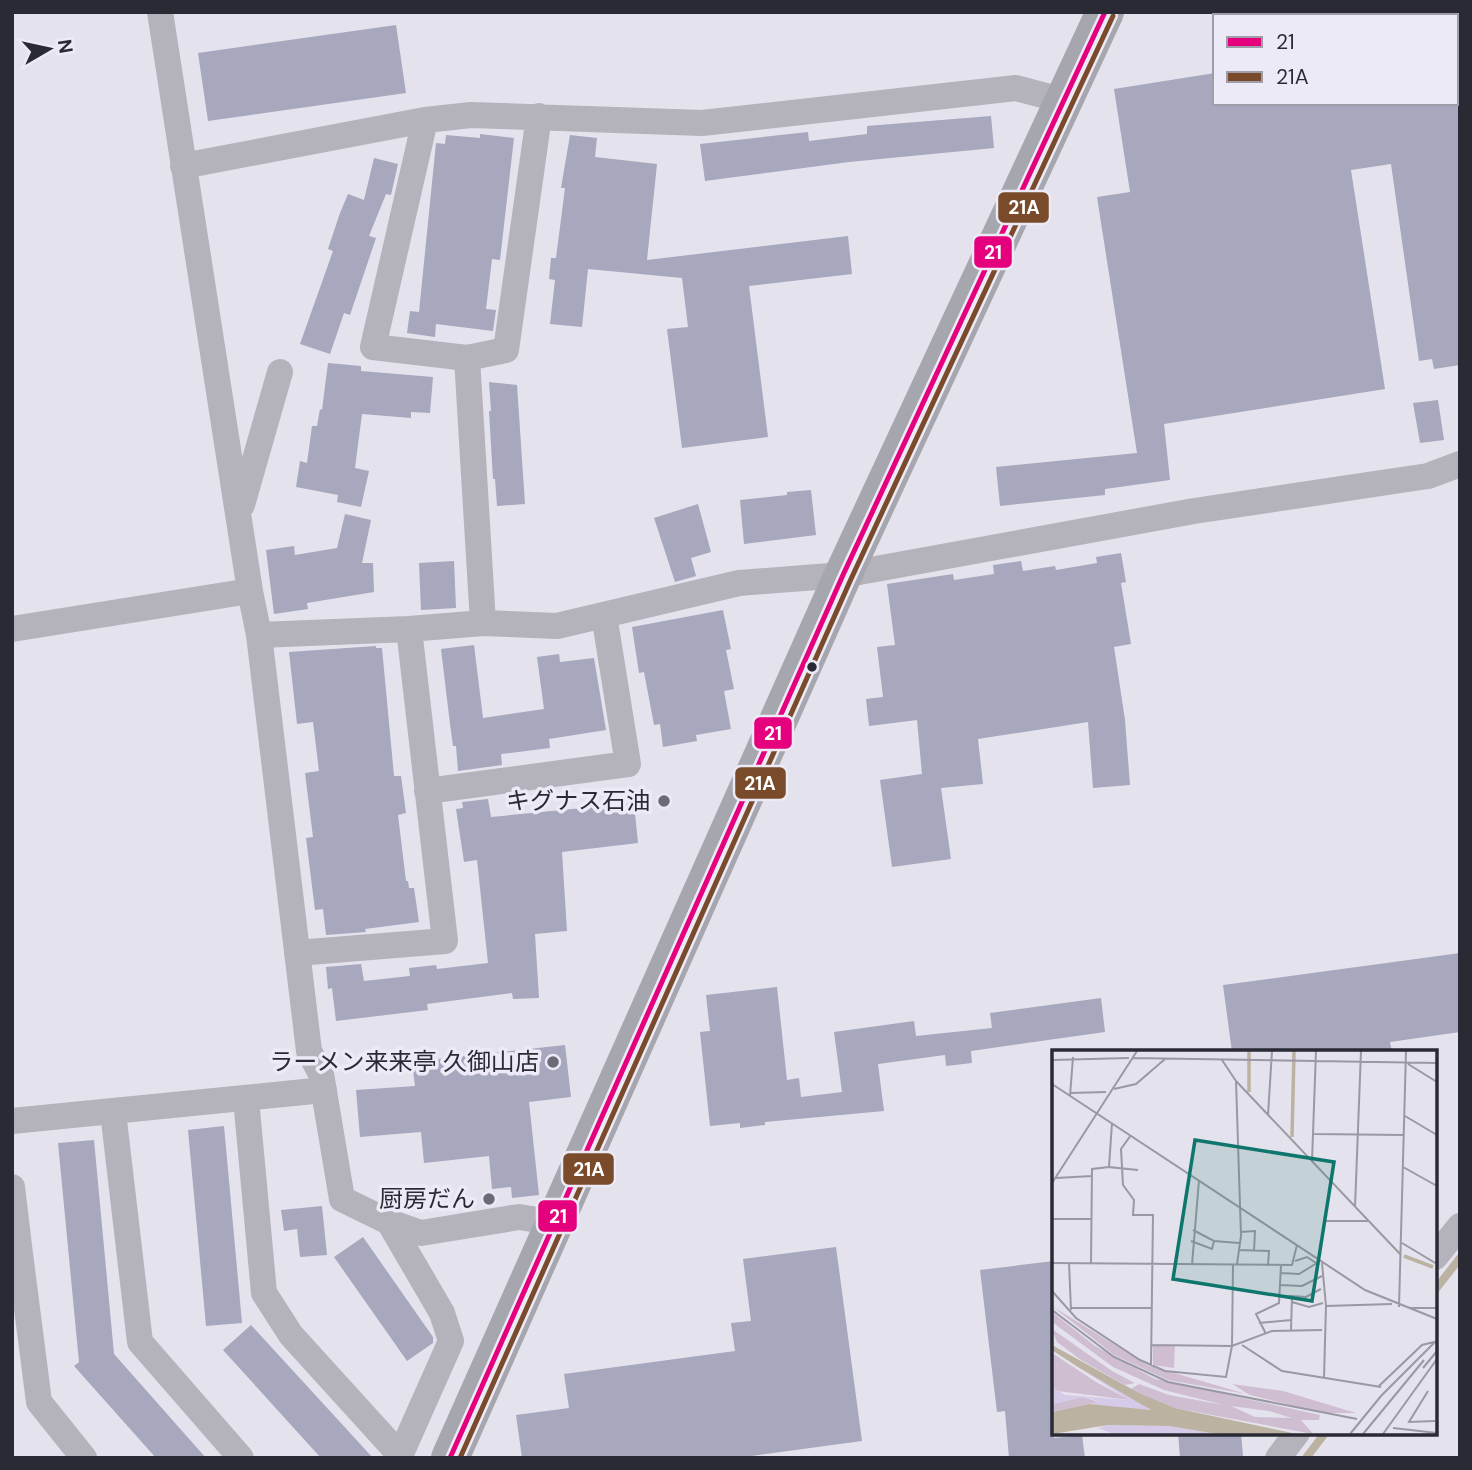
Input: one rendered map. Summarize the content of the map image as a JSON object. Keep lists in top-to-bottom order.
{
  "places": ["キグナス石油", "ラーメン来来亭 久御山店", "厨房だん"],
  "lines": ["transit line 21", "transit line 21A"],
  "legend": ["21", "21A"],
  "north": "right"
}
